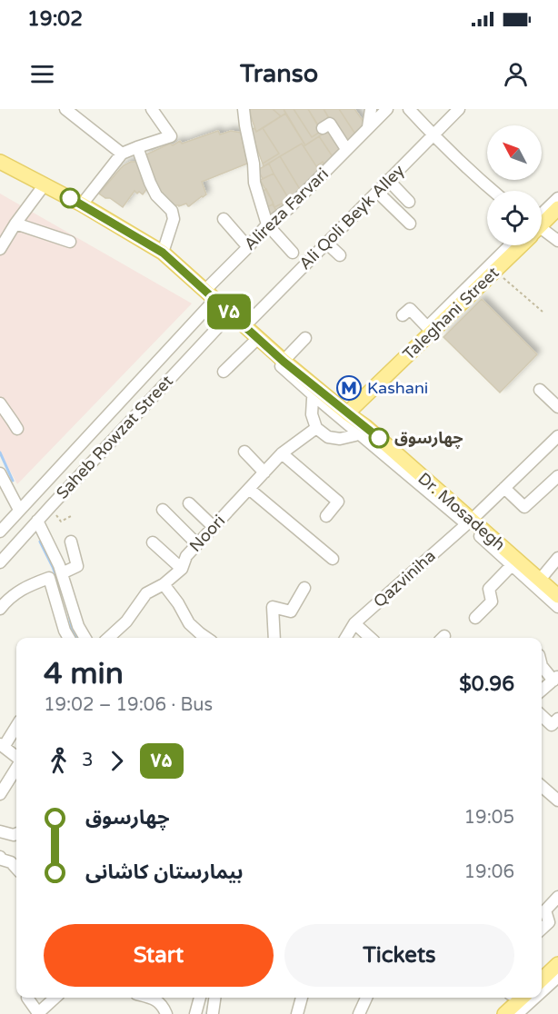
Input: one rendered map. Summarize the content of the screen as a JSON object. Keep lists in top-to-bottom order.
{
  "streets": {
    "main road": ["Taleghani Street", "Dr. Mosadegh"],
    "street": [
      "Alireza Farvari",
      "Ali Qoli Beyk Alley",
      "Saheb Rowzat Street",
      "Noori",
      "Qazviniha"
    ]
  },
  "crossings": [
    ["Alireza Farvari", "Saheb Rowzat Street"],
    ["Alireza Farvari", "Dr. Mosadegh"],
    ["Ali Qoli Beyk Alley", "Dr. Mosadegh"],
    ["Taleghani Street", "Dr. Mosadegh"],
    ["Saheb Rowzat Street", "Dr. Mosadegh"],
    ["Dr. Mosadegh", "Qazviniha"]
  ],
  "places": {
    "metro station": ["Kashani"],
    "other": ["چهارسوق"]
  },
  "lines": ["bus line ۷۵"],
  "north": "top left",
  "page": {
    "status": "19:02",
    "header": "Transo",
    "on_map": "۷۵",
    "heading": ["4 min", "19:02 – 19:06 · Bus", "$0.96"],
    "legs": ["3", "۷۵"],
    "list": [
      {
        "name": "چهارسوق",
        "value": "19:05"
      },
      {
        "name": "بیمارستان کاشانی",
        "value": "19:06"
      }
    ],
    "buttons": ["Start", "Tickets"]
  }
}
